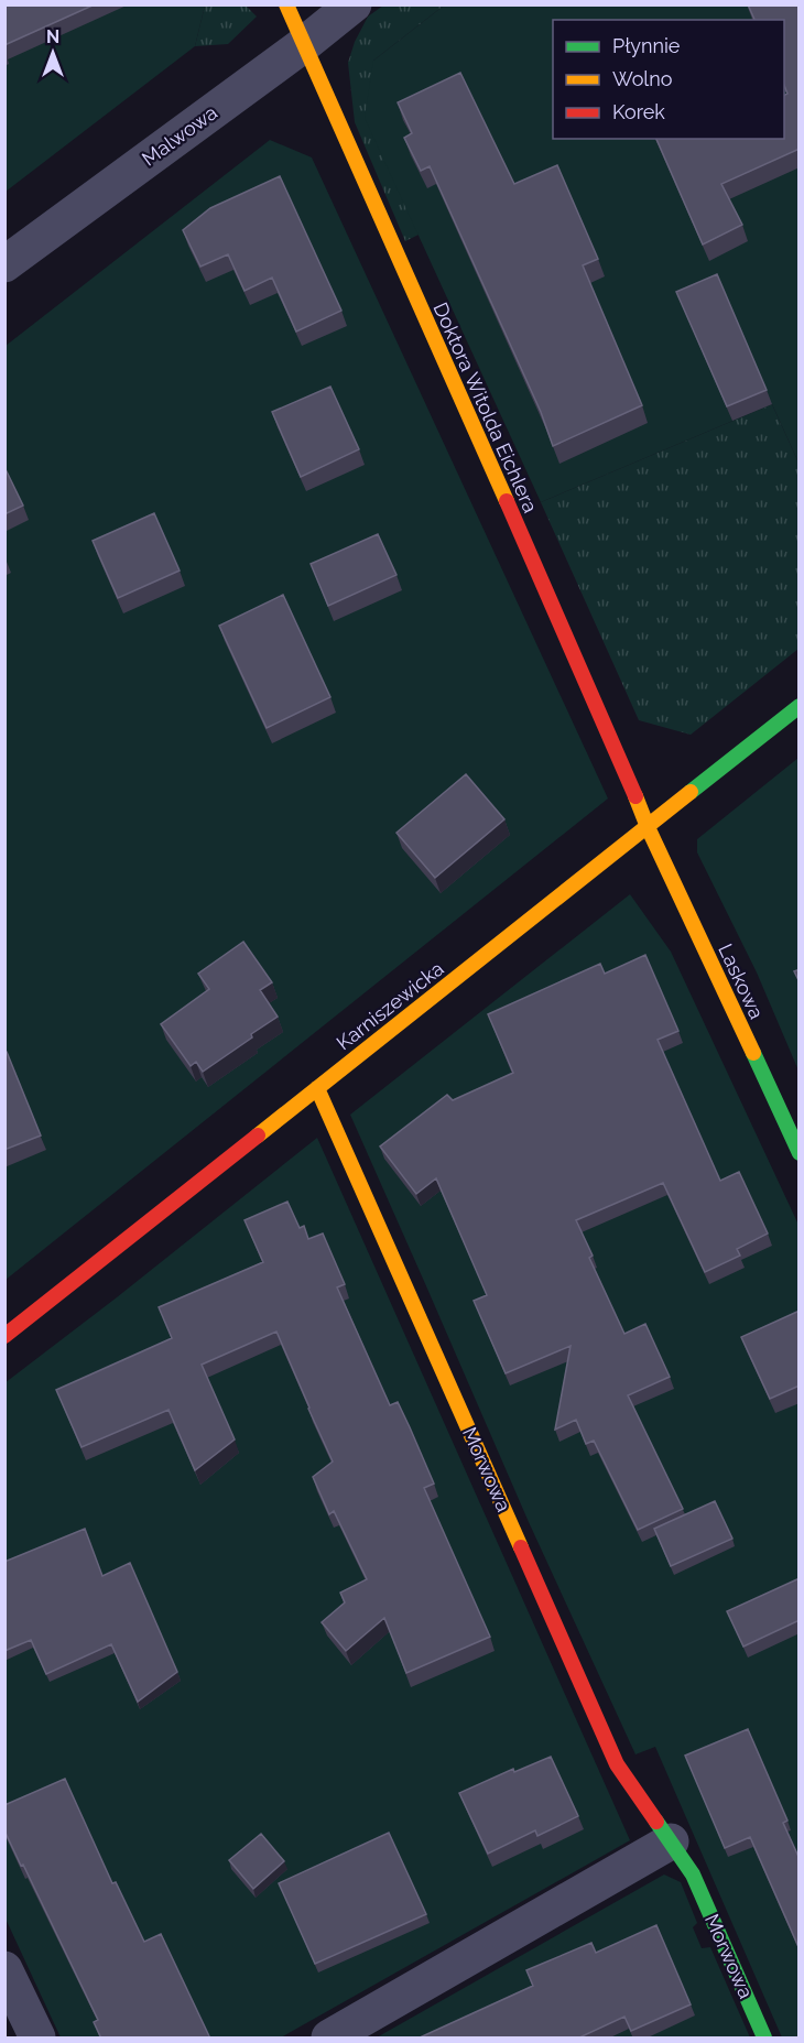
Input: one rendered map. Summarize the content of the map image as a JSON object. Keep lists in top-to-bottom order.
{
  "streets": {
    "street": [
      "Malwowa",
      "Doktora Witolda Eichlera",
      "Laskowa",
      "Karniszewicka",
      "Morwowa"
    ]
  },
  "crossings": [
    ["Malwowa", "Doktora Witolda Eichlera"],
    ["Doktora Witolda Eichlera", "Laskowa"],
    ["Doktora Witolda Eichlera", "Karniszewicka"],
    ["Laskowa", "Karniszewicka"],
    ["Karniszewicka", "Morwowa"]
  ],
  "legend": ["Płynnie", "Wolno", "Korek"],
  "north": "top"
}
